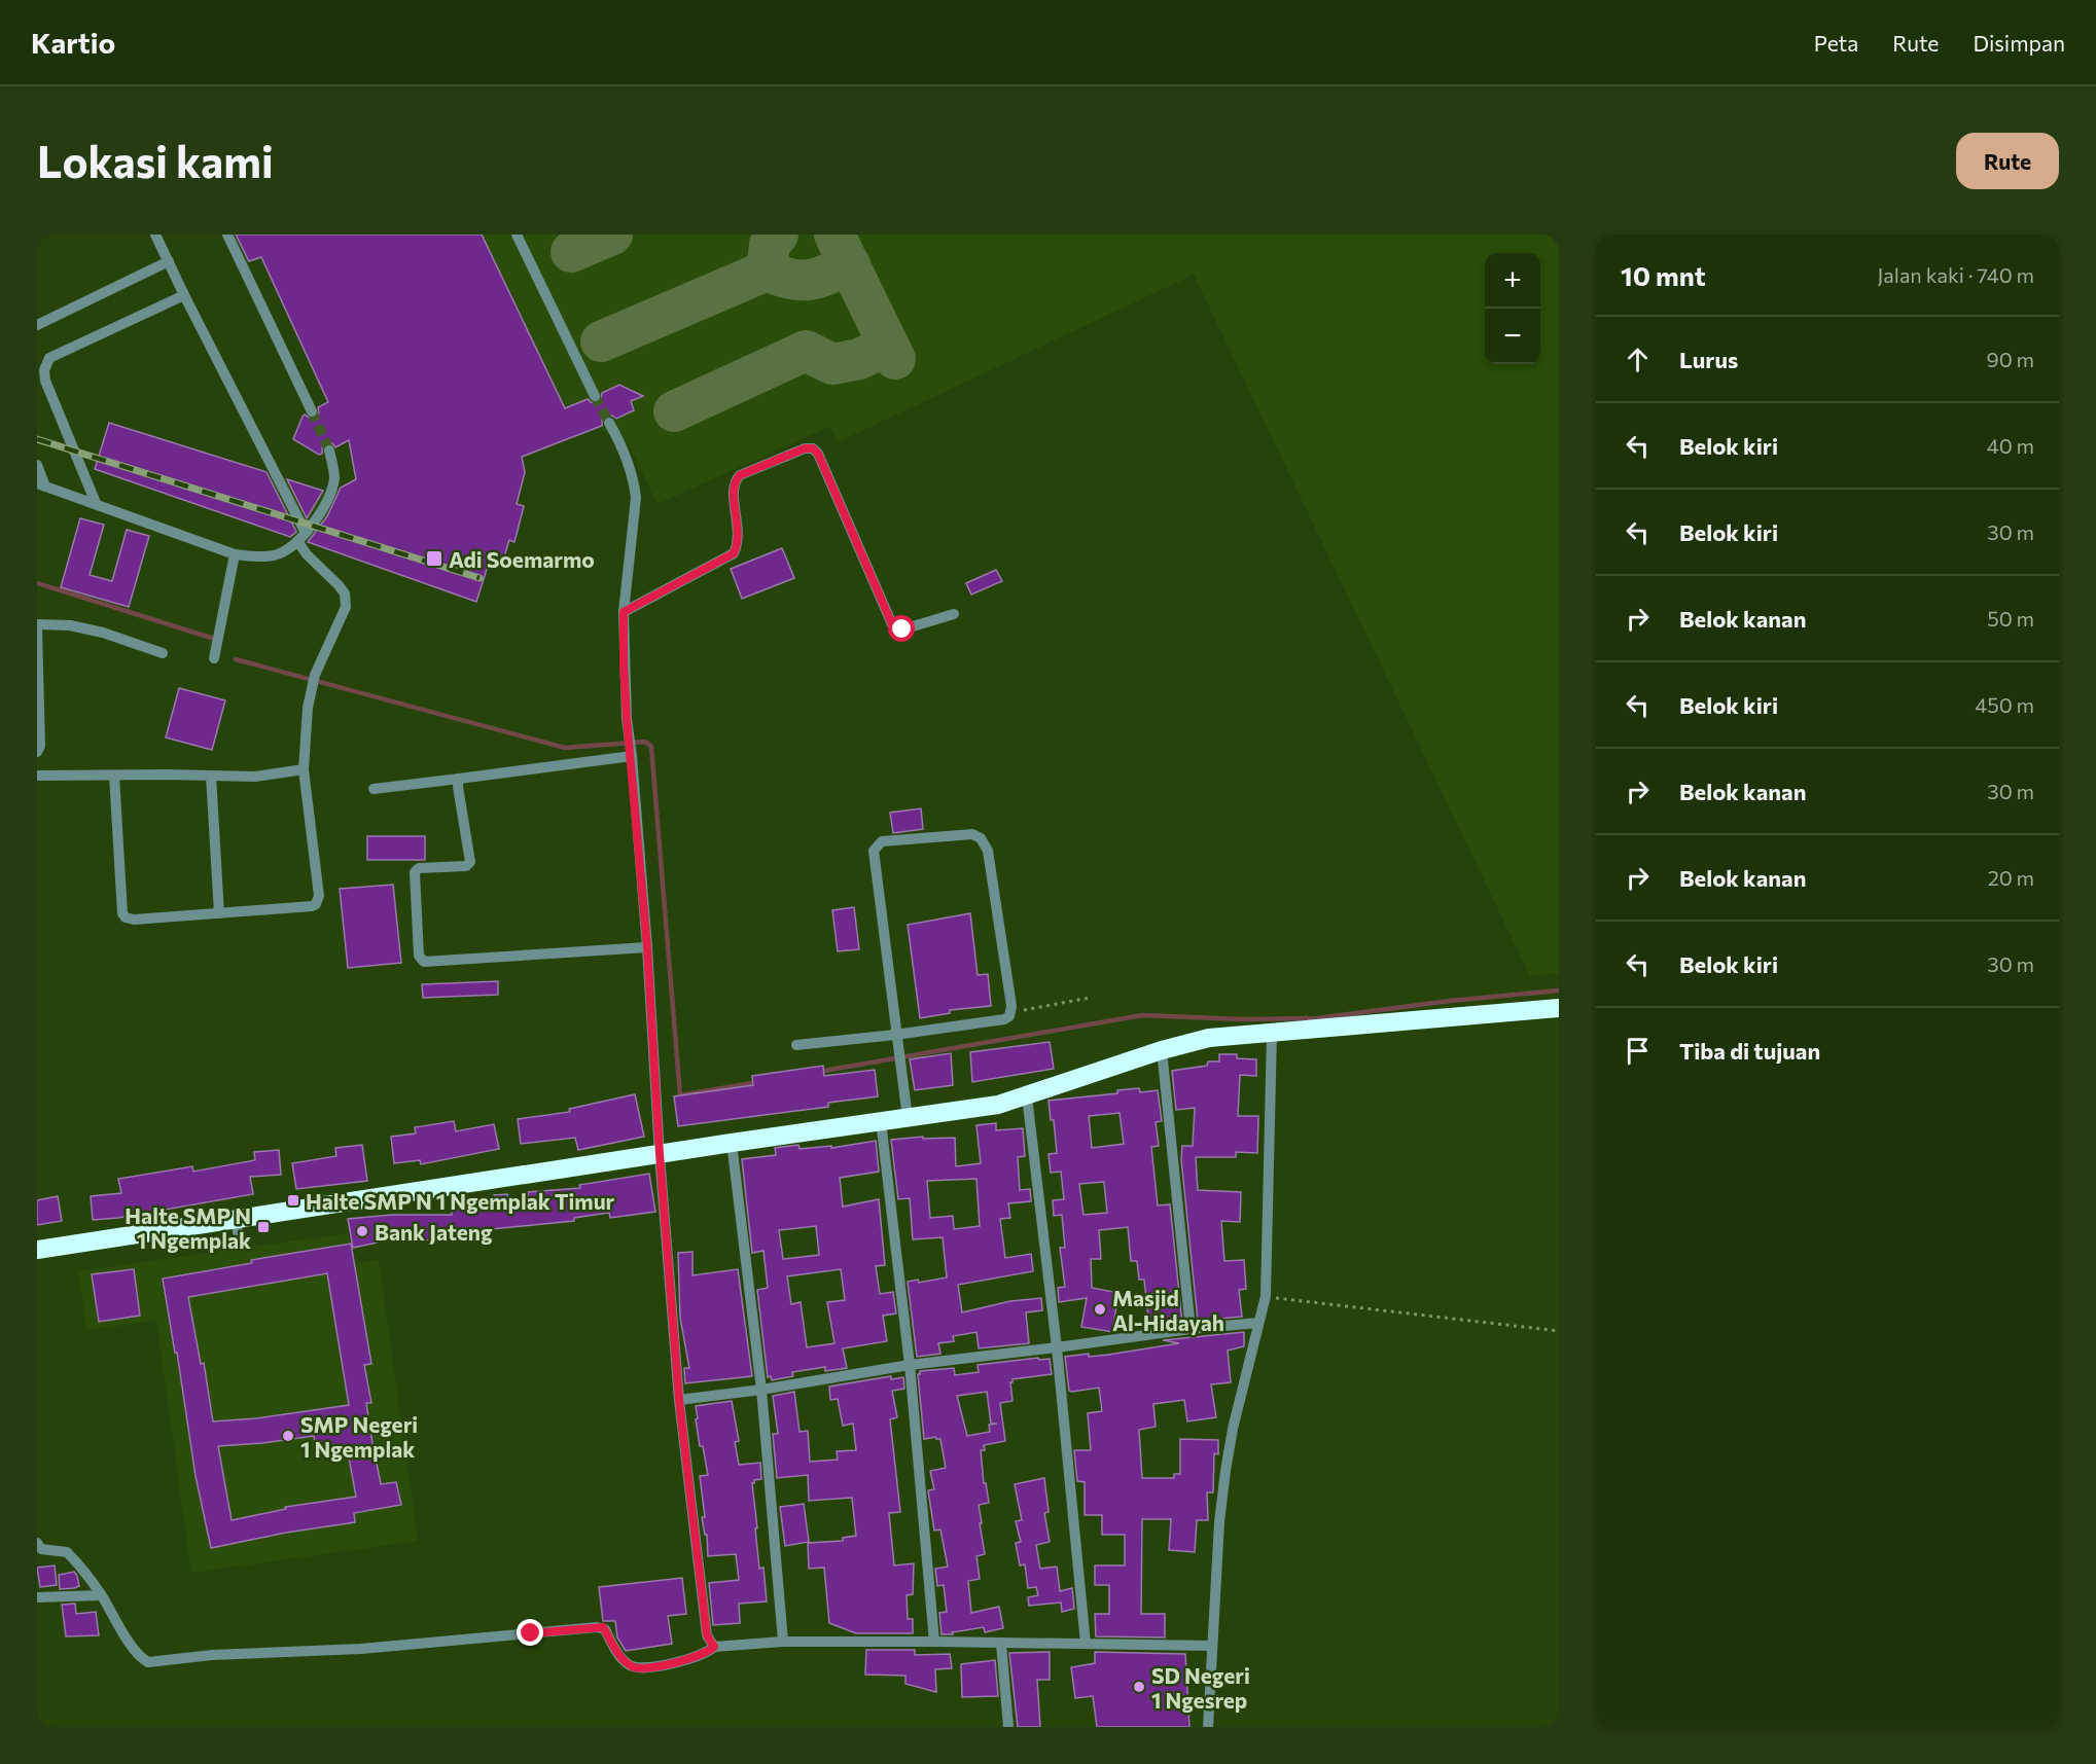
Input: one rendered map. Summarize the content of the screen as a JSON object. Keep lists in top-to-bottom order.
{
  "places": {
    "transit": ["Adi Soemarmo", "Halte SMP N 1 Ngemplak Timur", "Halte SMP N 1 Ngemplak"],
    "other": [
      "Bank Jateng",
      "Masjid Al-Hidayah",
      "SMP Negeri 1 Ngemplak",
      "SD Negeri 1 Ngesrep"
    ]
  },
  "page": {
    "header": "Kartio",
    "nav": ["Peta", "Rute", "Disimpan"],
    "buttons": "Rute",
    "title": "Lokasi kami",
    "heading": ["10 mnt", "Jalan kaki · 740 m"],
    "map_buttons": ["+", "−"],
    "list": [
      ["Lurus", "90 m"],
      ["Belok kiri", "40 m"],
      ["Belok kiri", "30 m"],
      ["Belok kanan", "50 m"],
      ["Belok kiri", "450 m"],
      ["Belok kanan", "30 m"],
      ["Belok kanan", "20 m"],
      ["Belok kiri", "30 m"],
      "Tiba di tujuan"
    ]
  }
}
